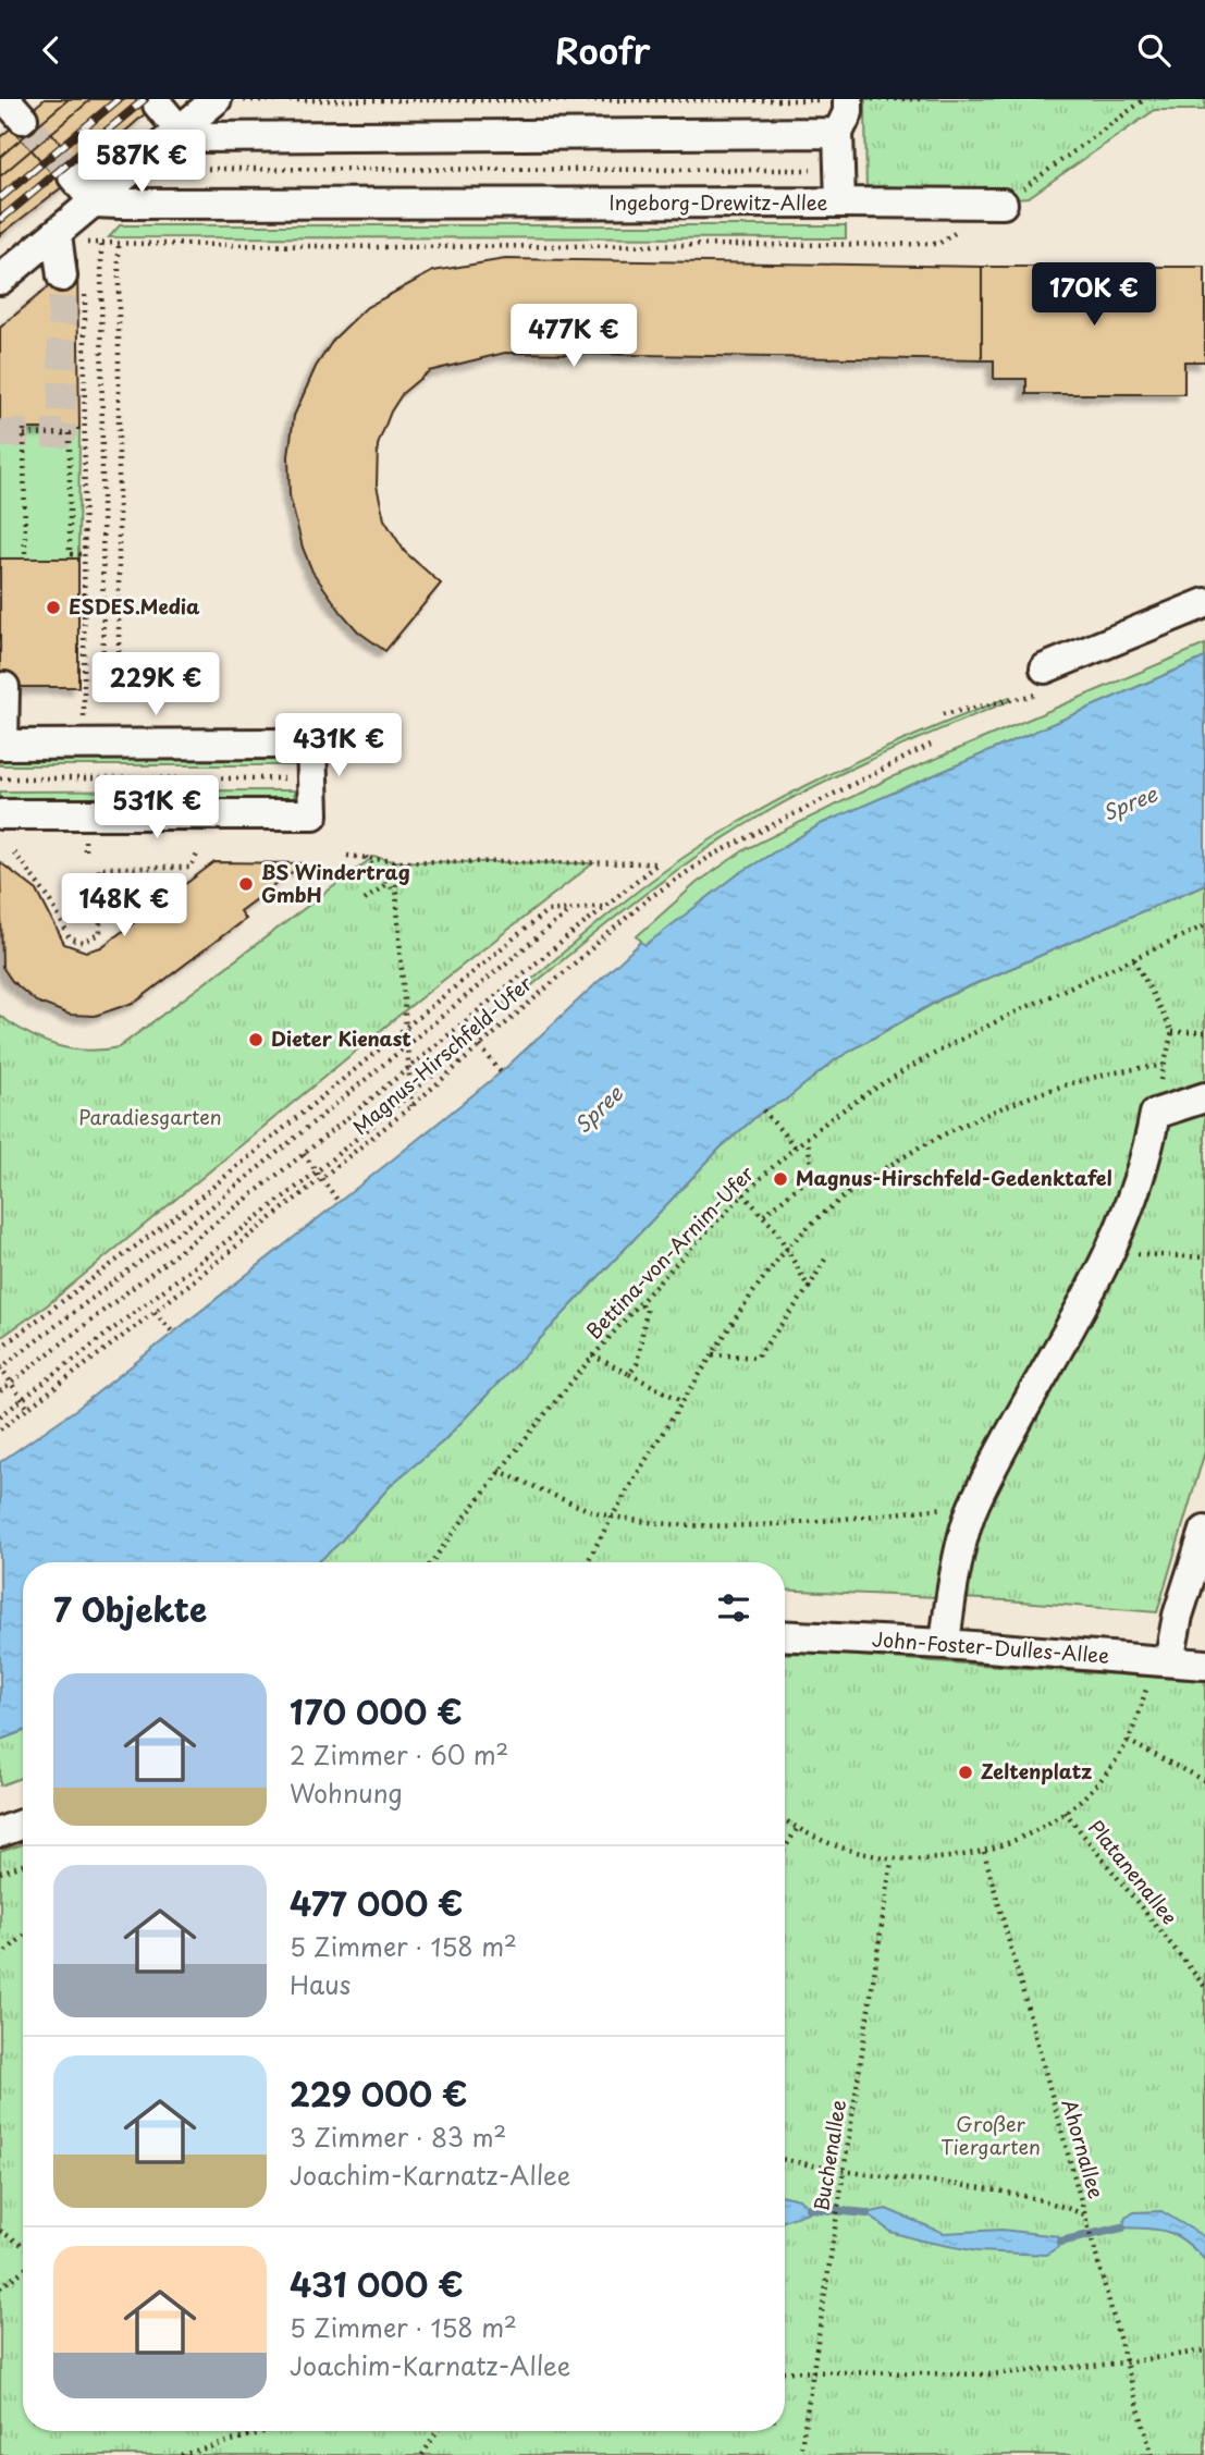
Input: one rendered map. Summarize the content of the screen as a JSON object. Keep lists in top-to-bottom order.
{
  "streets": {
    "street": ["Ingeborg-Drewitz-Allee", "John-Foster-Dulles-Allee"],
    "path": [
      "Magnus-Hirschfeld-Ufer",
      "Bettina-von-Arnim-Ufer",
      "Platanenallee",
      "Ahornallee",
      "Buchenallee"
    ]
  },
  "water": ["Spree"],
  "parks": ["Paradiesgarten", "Großer Tiergarten"],
  "places": [
    "ESDES.Media",
    "BS Windertrag GmbH",
    "Dieter Kienast",
    "Magnus-Hirschfeld-Gedenktafel",
    "Zeltenplatz"
  ],
  "page": {
    "header": "Roofr",
    "price": [
      "587K €",
      "170K €",
      "477K €",
      "229K €",
      "431K €",
      "531K €",
      "148K €"
    ],
    "heading": "7 Objekte",
    "list": [
      {
        "name": "170 000 €",
        "note": "2 Zimmer · 60 m² · Wohnung"
      },
      {
        "name": "477 000 €",
        "note": "5 Zimmer · 158 m² · Haus"
      },
      {
        "name": "229 000 €",
        "note": "3 Zimmer · 83 m² · Joachim-Karnatz-Allee"
      },
      {
        "name": "431 000 €",
        "note": "5 Zimmer · 158 m² · Joachim-Karnatz-Allee"
      }
    ]
  }
}
